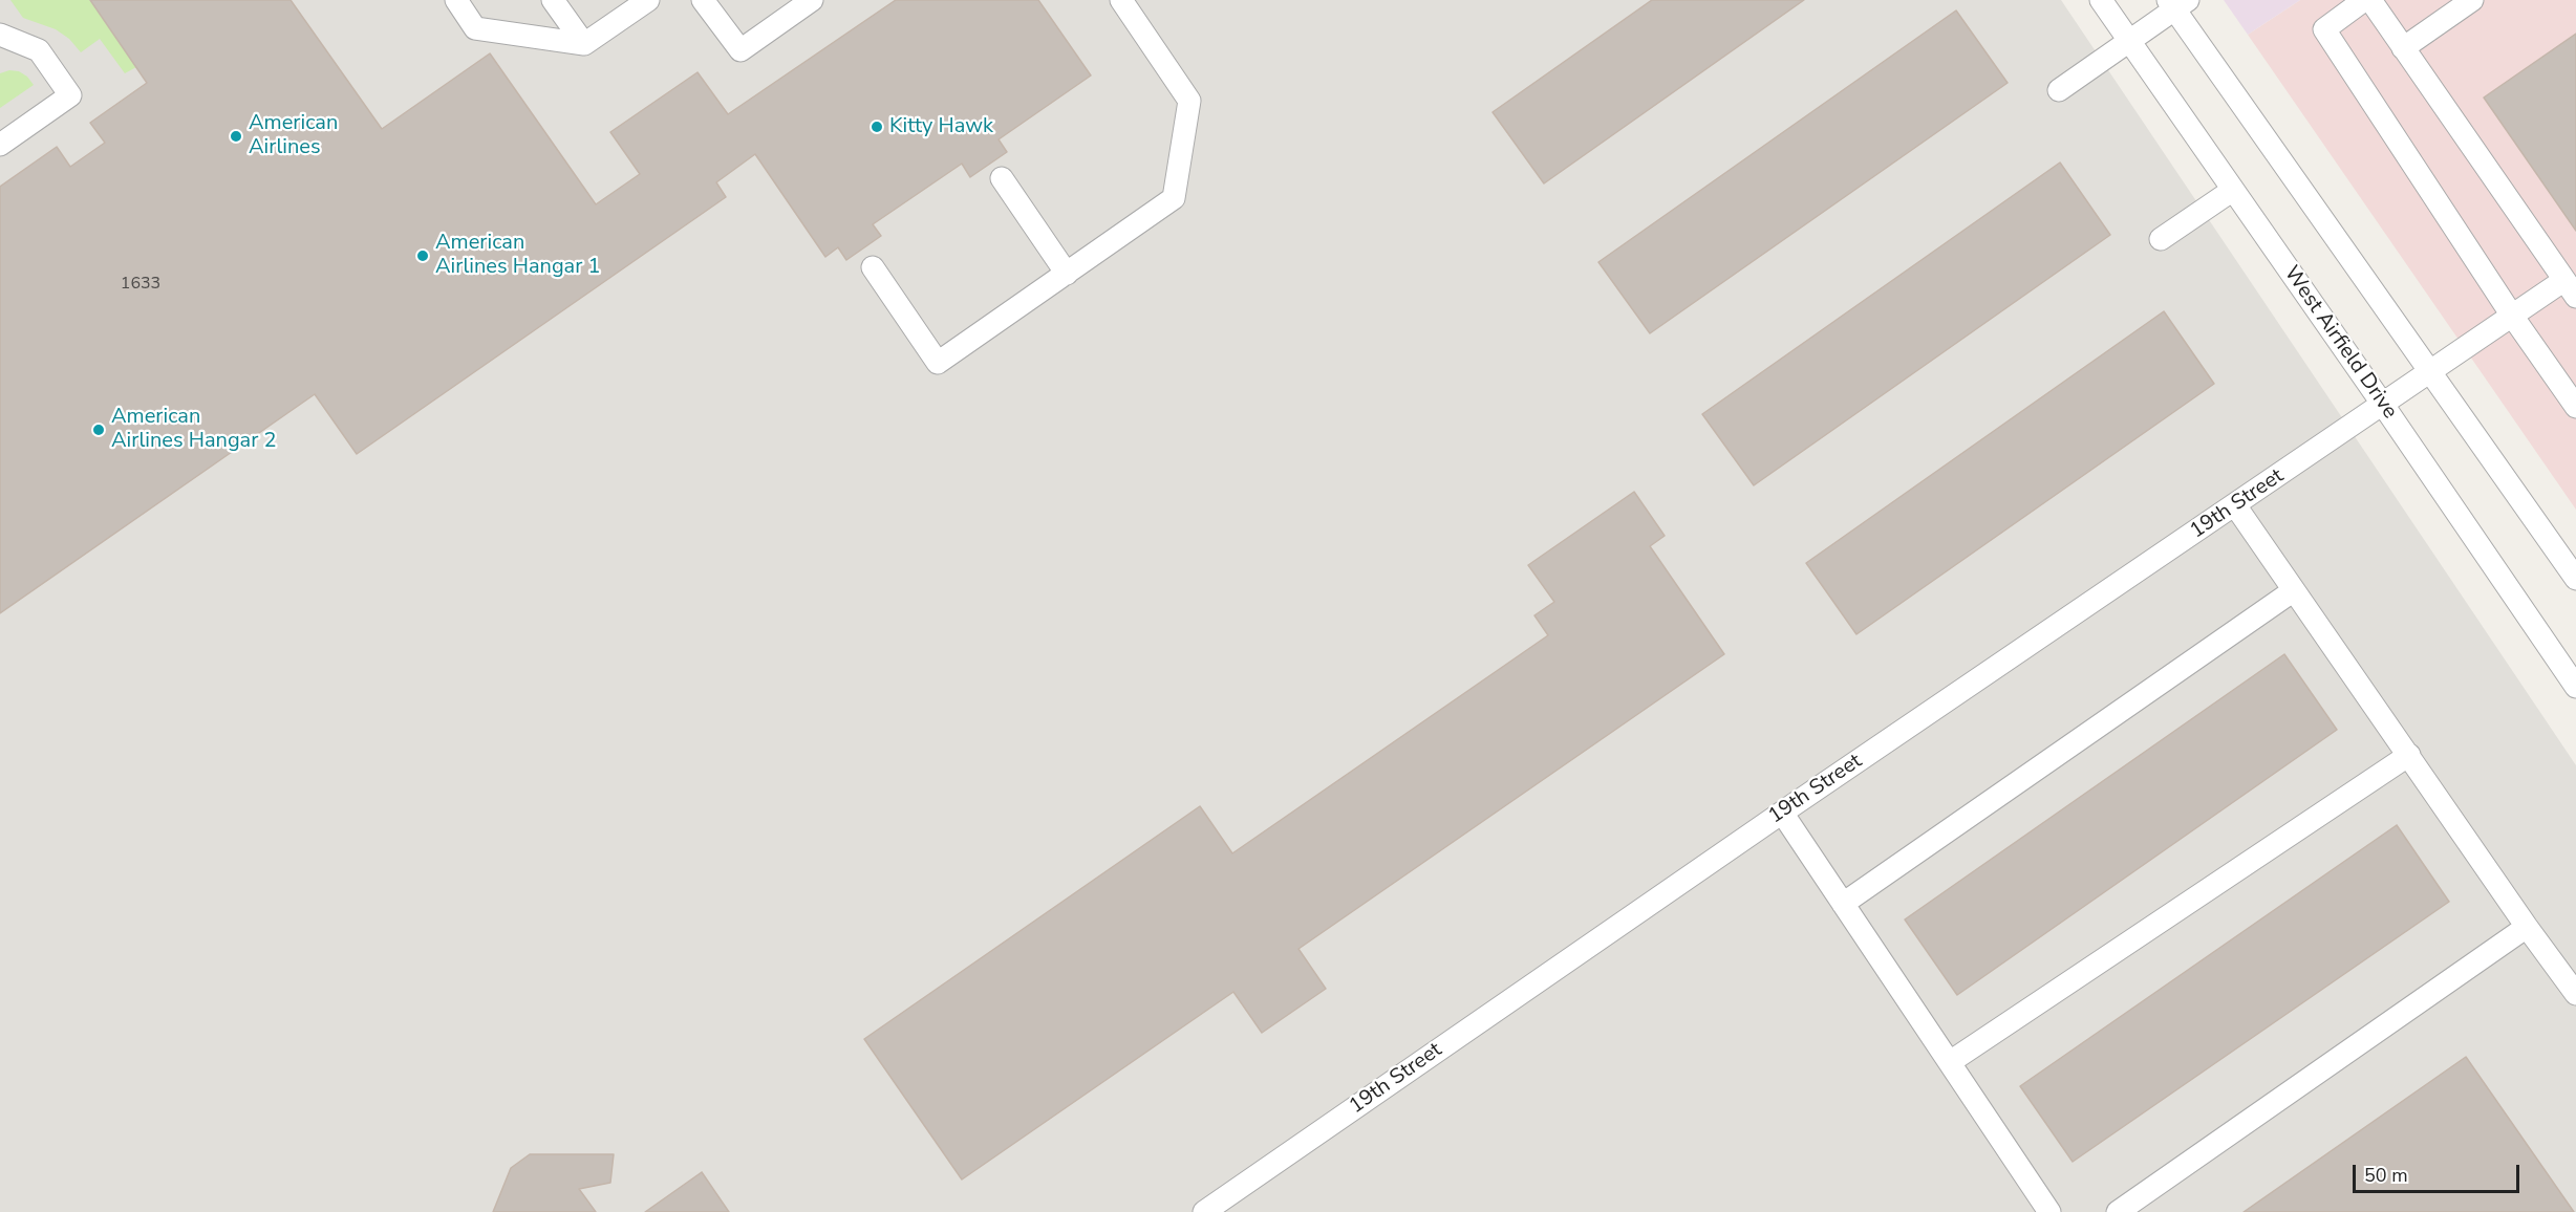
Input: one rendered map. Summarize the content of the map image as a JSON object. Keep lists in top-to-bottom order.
{
  "streets": {
    "street": ["West Airfield Drive", "19th Street"]
  },
  "crossings": [
    ["West Airfield Drive", "19th Street"]
  ],
  "places": [
    "Kitty Hawk",
    "American Airlines",
    "American Airlines Hangar 1",
    "American Airlines Hangar 2"
  ],
  "house_numbers": ["1633"],
  "scale_bar": "50 m"
}
